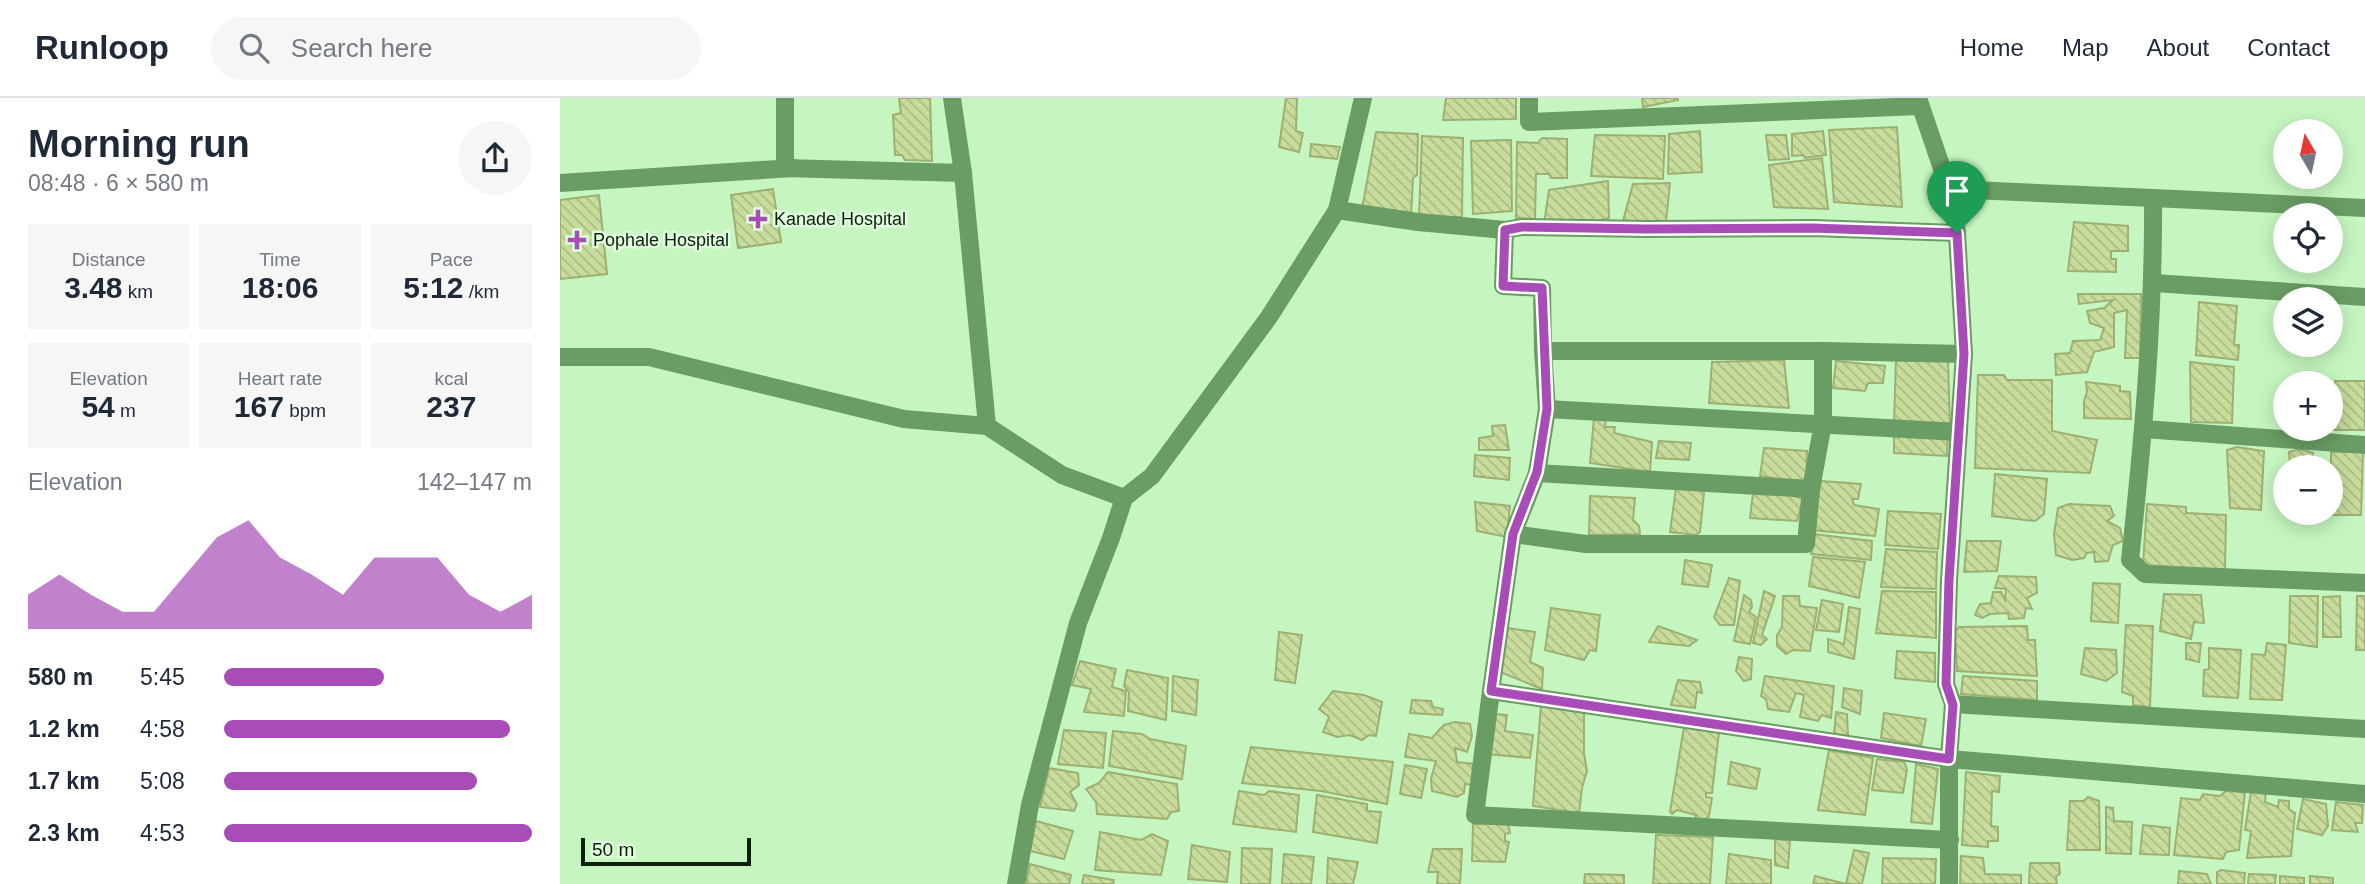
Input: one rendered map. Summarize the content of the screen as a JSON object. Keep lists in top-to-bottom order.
{
  "places": {
    "health": ["Kanade Hospital", "Pophale Hospital"]
  },
  "scale_bar": "50 m",
  "north": "top",
  "page": {
    "header": "Runloop",
    "search": "Search here",
    "nav": [
      "Home",
      "Map",
      "About",
      "Contact"
    ],
    "heading": ["Morning run", "08:48 · 6 × 580 m"],
    "map_buttons": ["+", "−"],
    "stats": [
      ["Distance", "3.48 km"],
      ["Time", "18:06"],
      ["Pace", "5:12 /km"],
      ["Elevation", "54 m"],
      ["Heart rate", "167 bpm"],
      ["kcal", "237"]
    ],
    "chart": ["Elevation", "142–147 m"],
    "list": [
      {
        "name": "580 m",
        "note": "5:45"
      },
      {
        "name": "1.2 km",
        "note": "4:58"
      },
      {
        "name": "1.7 km",
        "note": "5:08"
      },
      {
        "name": "2.3 km",
        "note": "4:53"
      }
    ],
    "scale": "50 m"
  }
}
